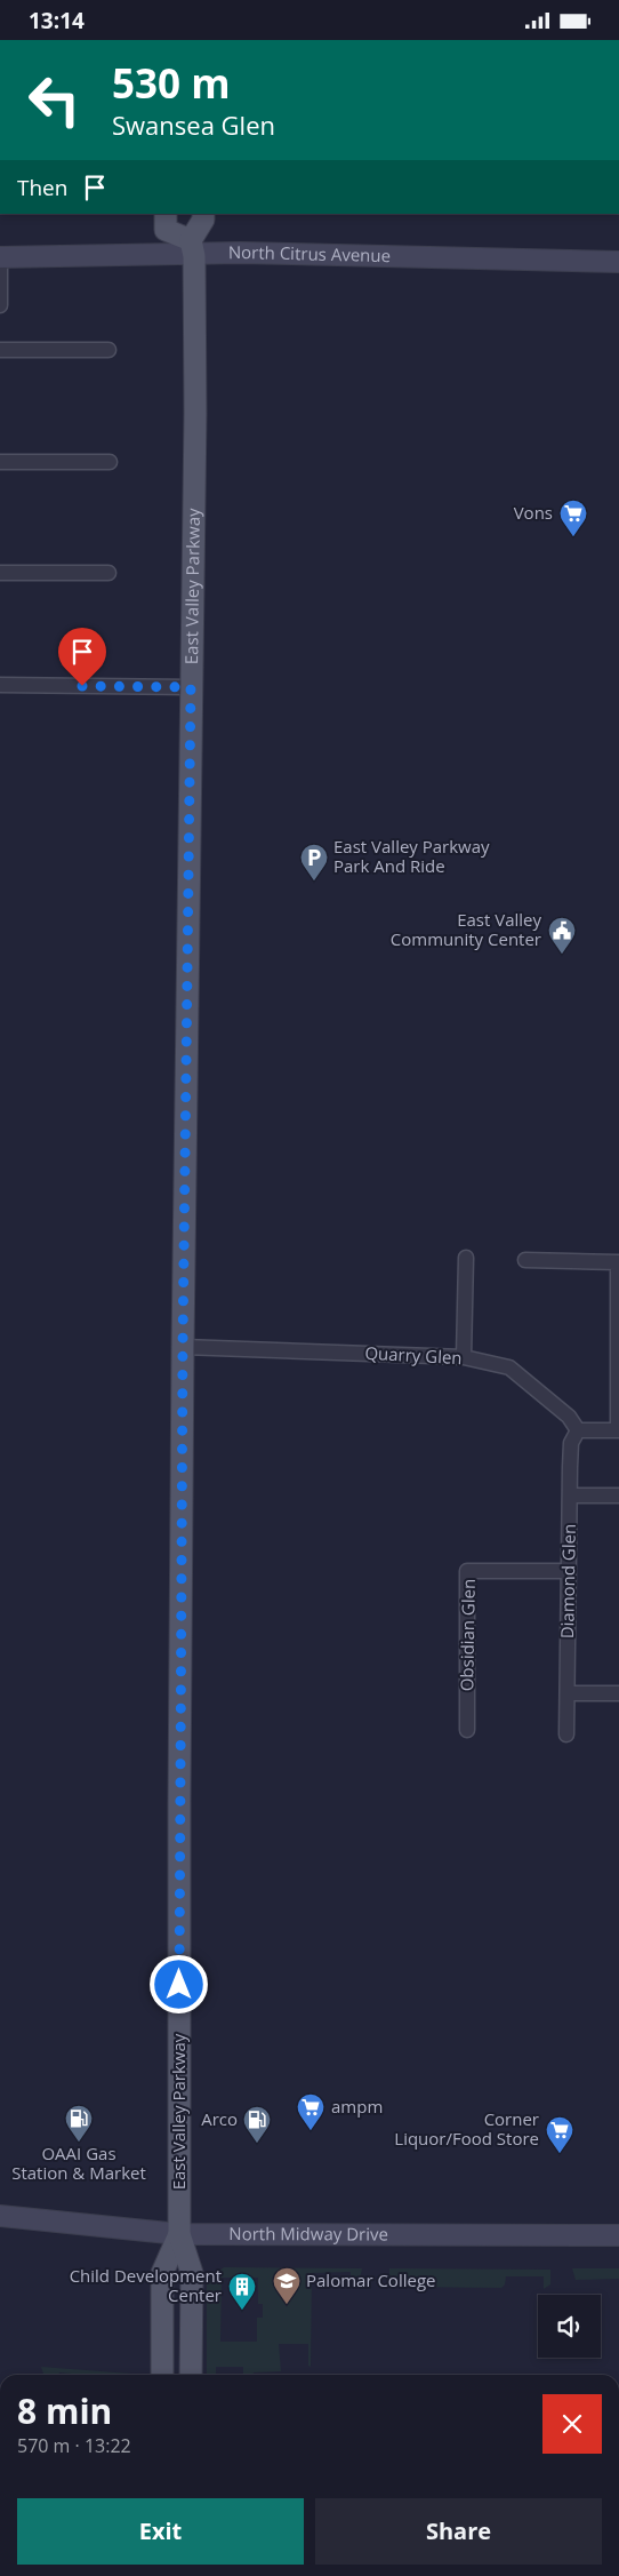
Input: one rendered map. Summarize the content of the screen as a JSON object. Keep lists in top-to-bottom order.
{
  "streets": {
    "main road": ["East Valley Parkway"],
    "street": [
      "North Citrus Avenue",
      "Quarry Glen",
      "Diamond Glen",
      "Obsidian Glen",
      "North Midway Drive"
    ]
  },
  "crossings": [
    ["North Citrus Avenue", "East Valley Parkway"],
    ["East Valley Parkway", "Quarry Glen"],
    ["East Valley Parkway", "North Midway Drive"],
    ["Quarry Glen", "Diamond Glen"],
    ["Diamond Glen", "Obsidian Glen"]
  ],
  "places": {
    "supermarket": ["Vons", "ampm", "Corner Liquor/Food Store"],
    "parking": ["East Valley Parkway Park And Ride"],
    "public building": ["East Valley Community Center"],
    "fuel station": ["OAAI Gas Station & Market", "Arco"],
    "school or university": ["Palomar College"],
    "building": ["Child Development Center"]
  },
  "page": {
    "status": "13:14",
    "turn": ["530 m", "Swansea Glen"],
    "then": "Then",
    "heading": ["8 min", "570 m · 13:22"],
    "buttons": ["Exit", "Share"]
  }
}
